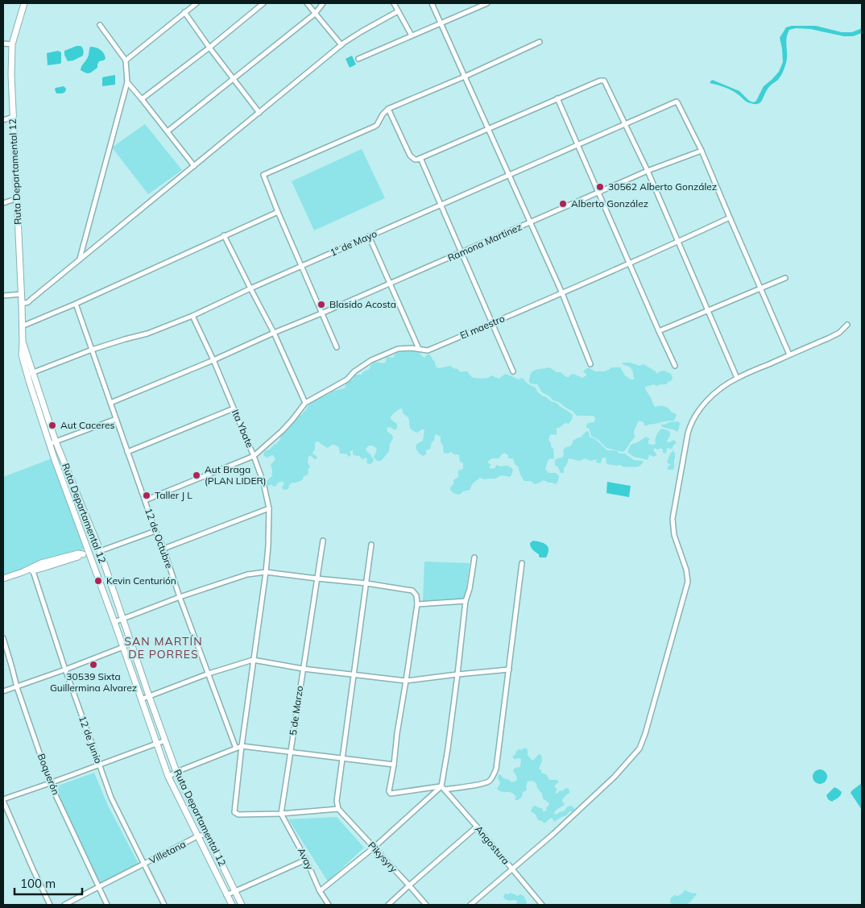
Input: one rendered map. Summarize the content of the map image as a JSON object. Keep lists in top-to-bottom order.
{
  "streets": {
    "main road": ["Ruta Departamental 12"],
    "street": [
      "Ramona Martinez",
      "1° de Mayo",
      "El maestro",
      "Ita Ybate",
      "12 de Octubre",
      "5 de Marzo",
      "12 de Junio",
      "Boquerón",
      "Angostura",
      "Villetana",
      "Pikysyry",
      "Avay"
    ]
  },
  "crossings": [
    ["Ruta Departamental 12", "1° de Mayo"],
    ["Ruta Departamental 12", "Villetana"],
    ["Ramona Martinez", "1° de Mayo"],
    ["Ramona Martinez", "Ita Ybate"],
    ["Ramona Martinez", "12 de Octubre"],
    ["1° de Mayo", "Ita Ybate"],
    ["1° de Mayo", "12 de Octubre"],
    ["El maestro", "Ita Ybate"],
    ["El maestro", "12 de Octubre"],
    ["Ita Ybate", "5 de Marzo"],
    ["Ita Ybate", "Avay"],
    ["5 de Marzo", "Avay"],
    ["12 de Junio", "Villetana"],
    ["Boquerón", "Villetana"]
  ],
  "districts": ["SAN MARTÍN DE PORRES"],
  "places": [
    "30562 Alberto González",
    "Alberto González",
    "Blasido Acosta",
    "Aut Caceres",
    "Aut Braga (PLAN LIDER)",
    "Taller J L",
    "Kevin Centurión",
    "30539 Sixta Guillermina Alvarez"
  ],
  "scale_bar": "100 m"
}
